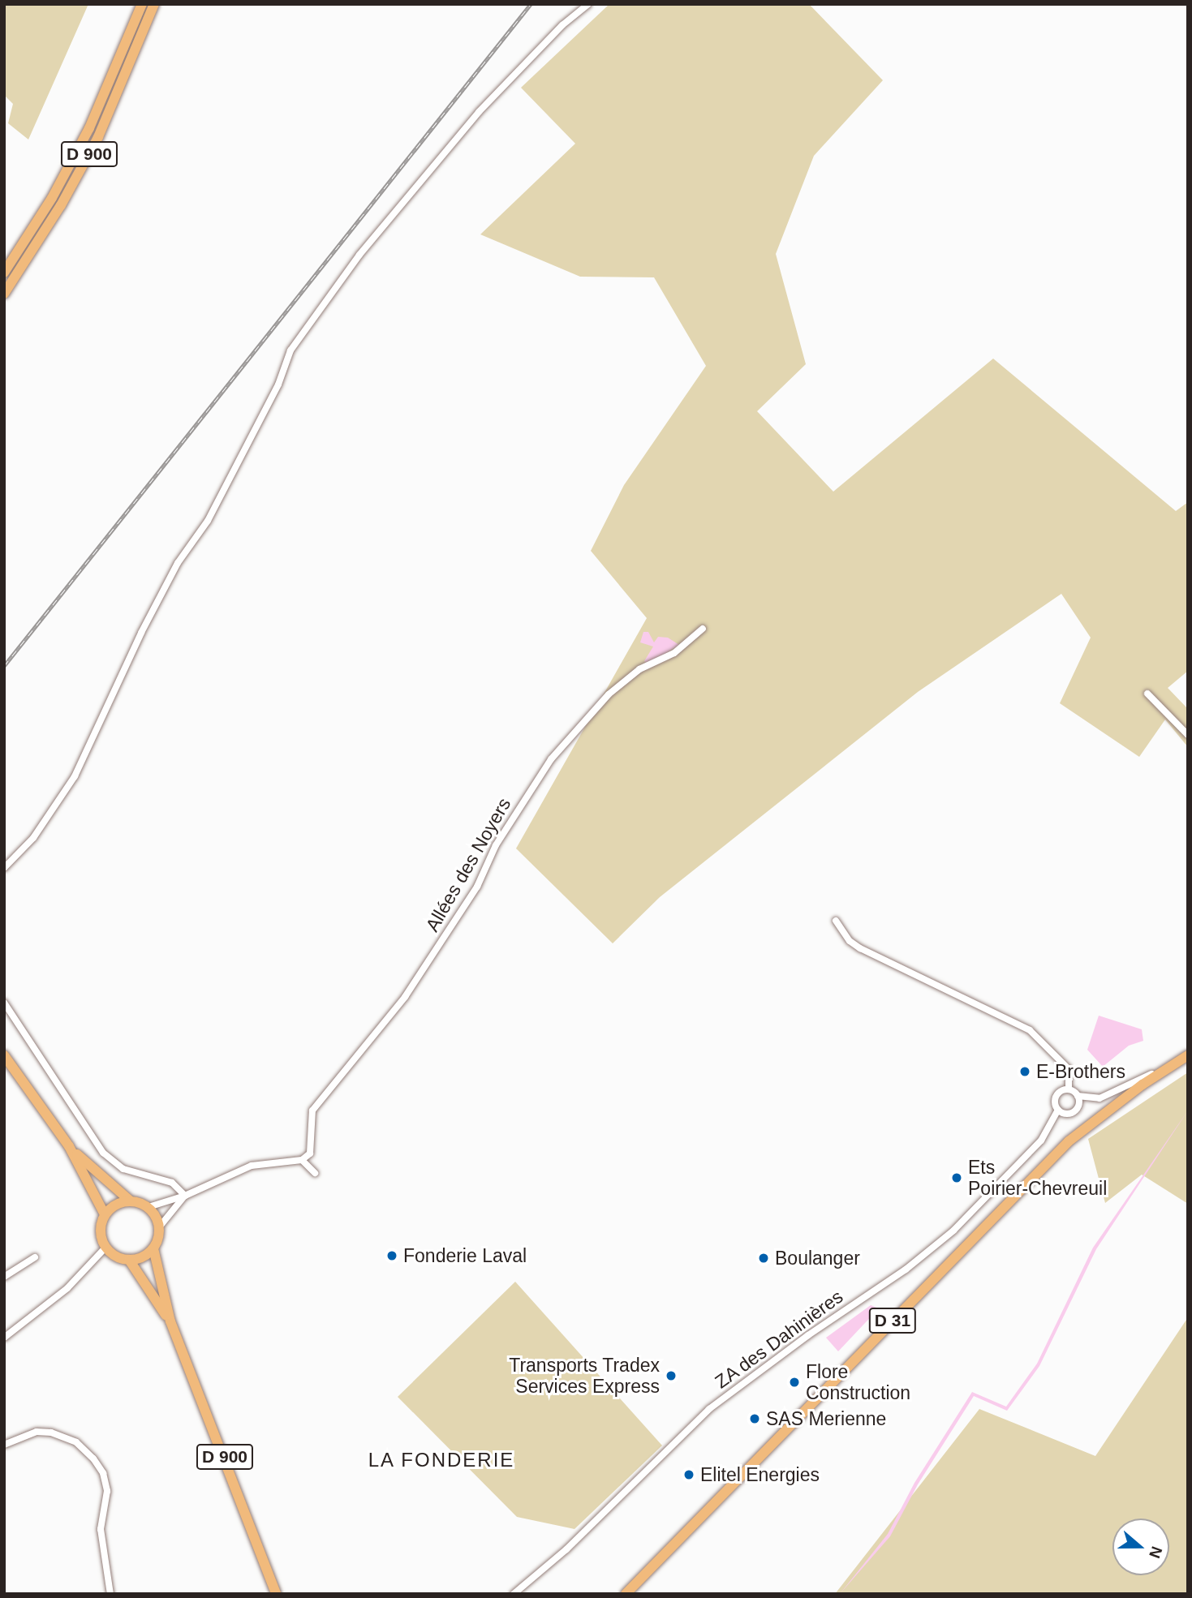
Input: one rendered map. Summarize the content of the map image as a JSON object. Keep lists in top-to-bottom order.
{
  "streets": {
    "main road": ["D 900", "D 31"],
    "street": ["Allées des Noyers", "ZA des Dahinières"]
  },
  "districts": ["LA FONDERIE"],
  "places": [
    "E-Brothers",
    "Ets Poirier-Chevreuil",
    "Fonderie Laval",
    "Boulanger",
    "Transports Tradex Services Express",
    "Flore Construction",
    "SAS Merienne",
    "Elitel Energies"
  ],
  "north": "right"
}
